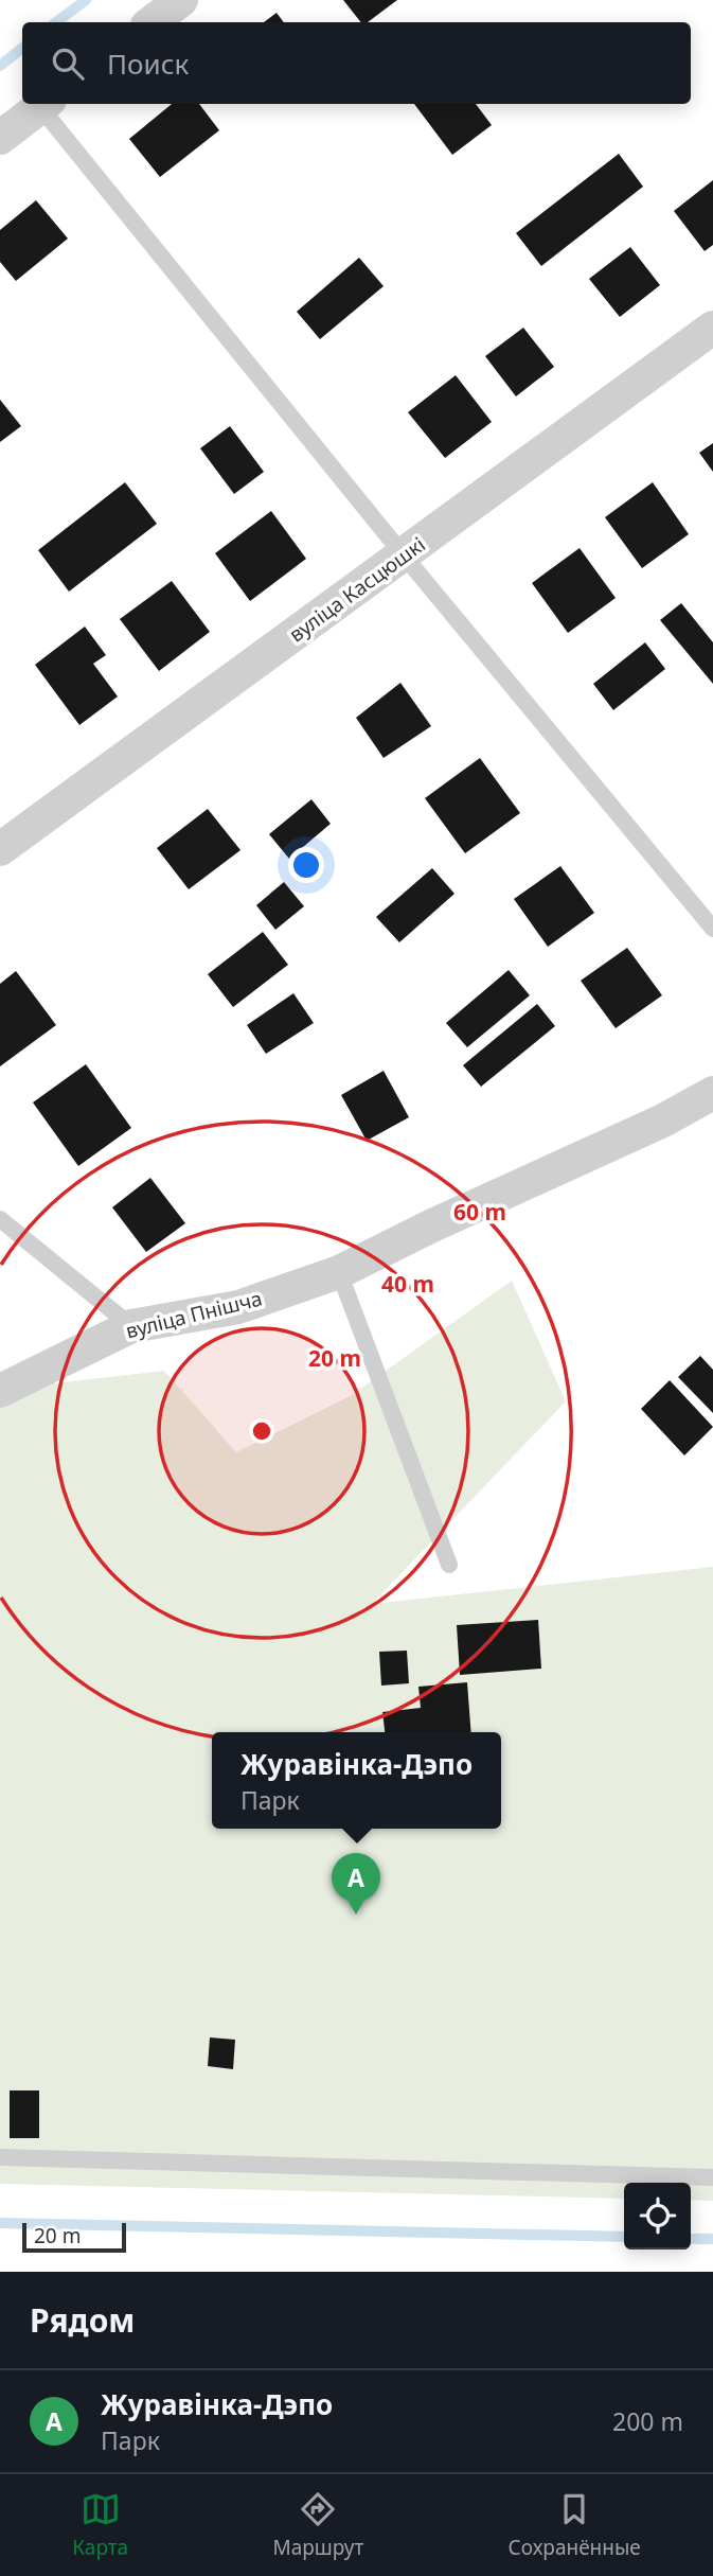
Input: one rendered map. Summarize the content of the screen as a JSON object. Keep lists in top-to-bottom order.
{
  "streets": {
    "street": ["вуліца Касцюшкі", "вуліца Пнішча"]
  },
  "scale_bar": "20 m",
  "page": {
    "search": "Поиск",
    "popup": ["Журавінка-Дэпо", "Парк"],
    "pins": "A",
    "scale": "20 m",
    "heading": "Рядом",
    "list": [
      {
        "mark": "A",
        "name": "Журавінка-Дэпо",
        "note": "Парк",
        "value": "200 m"
      }
    ],
    "nav": ["Карта", "Маршрут", "Сохранённые"]
  },
  "rings": ["60 m", "40 m", "20 m"]
}
